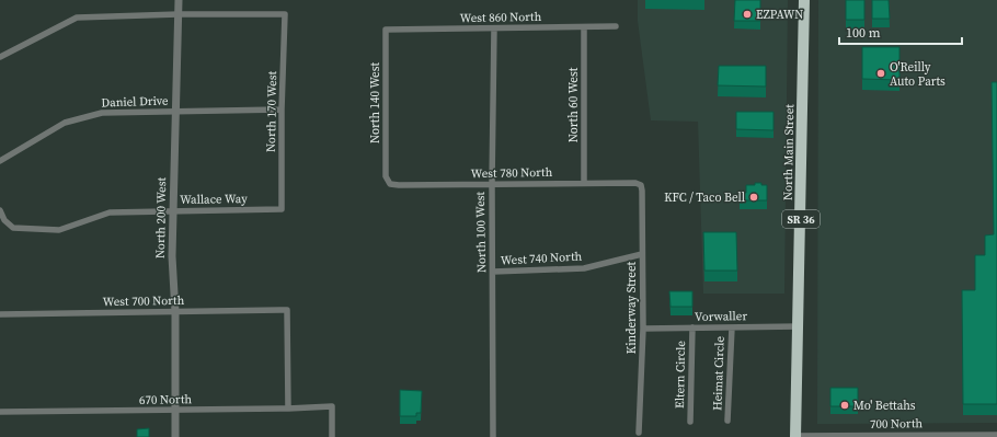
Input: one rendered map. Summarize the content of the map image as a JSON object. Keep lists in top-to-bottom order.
{
  "streets": {
    "highway": ["North Main Street", "SR 36"],
    "street": [
      "West 860 North",
      "Daniel Drive",
      "North 140 West",
      "North 60 West",
      "North 170 West",
      "West 780 North",
      "Wallace Way",
      "North 200 West",
      "North 100 West",
      "West 740 North",
      "West 700 North",
      "Kinderway Street",
      "Vorwaller",
      "Heimat Circle",
      "Eltern Circle",
      "670 North",
      "700 North"
    ]
  },
  "crossings": [
    ["West 860 North", "North 140 West"],
    ["West 860 North", "North 60 West"],
    ["West 860 North", "North 100 West"],
    ["Daniel Drive", "North 170 West"],
    ["Daniel Drive", "North 200 West"],
    ["North 140 West", "West 780 North"],
    ["North 60 West", "West 780 North"],
    ["North 170 West", "Wallace Way"],
    ["North 170 West", "North 200 West"],
    ["North Main Street", "Vorwaller"],
    ["North Main Street", "700 North"],
    ["West 780 North", "North 100 West"],
    ["West 780 North", "Kinderway Street"],
    ["Wallace Way", "North 200 West"],
    ["North 200 West", "West 700 North"],
    ["North 200 West", "670 North"],
    ["North 100 West", "West 740 North"],
    ["West 740 North", "Kinderway Street"],
    ["West 700 North", "670 North"],
    ["Kinderway Street", "Vorwaller"],
    ["Vorwaller", "Heimat Circle"],
    ["Vorwaller", "Eltern Circle"]
  ],
  "places": [
    "EZPAWN",
    "O'Reilly Auto Parts",
    "KFC / Taco Bell",
    "Mo' Bettahs"
  ],
  "scale_bar": "100 m"
}
